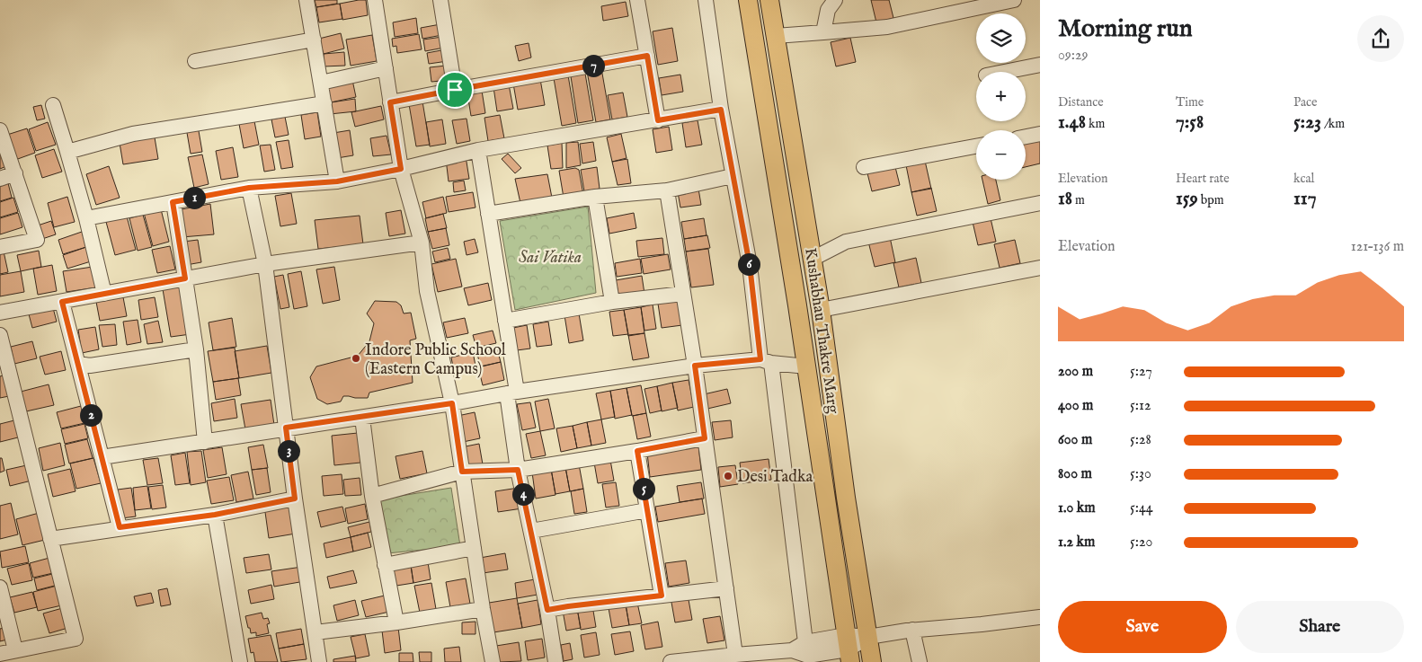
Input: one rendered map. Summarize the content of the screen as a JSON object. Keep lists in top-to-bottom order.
{
  "streets": {
    "main road": ["Kushabhau Thakre Marg"]
  },
  "parks": ["Sai Vatika"],
  "places": ["Indore Public School (Eastern Campus)", "Desi Tadka"],
  "page": {
    "heading": ["Morning run", "09:29"],
    "map_buttons": ["+", "−"],
    "pins": [
      "7",
      "1",
      "6",
      "2",
      "3",
      "5",
      "4"
    ],
    "stats": [
      ["Distance", "1.48 km"],
      ["Time", "7:58"],
      ["Pace", "5:23 /km"],
      ["Elevation", "18 m"],
      ["Heart rate", "159 bpm"],
      ["kcal", "117"]
    ],
    "chart": ["Elevation", "121–136 m"],
    "list": [
      {
        "name": "200 m",
        "note": "5:27"
      },
      {
        "name": "400 m",
        "note": "5:12"
      },
      {
        "name": "600 m",
        "note": "5:28"
      },
      {
        "name": "800 m",
        "note": "5:30"
      },
      {
        "name": "1.0 km",
        "note": "5:44"
      },
      {
        "name": "1.2 km",
        "note": "5:20"
      }
    ],
    "buttons": ["Save", "Share"]
  }
}
